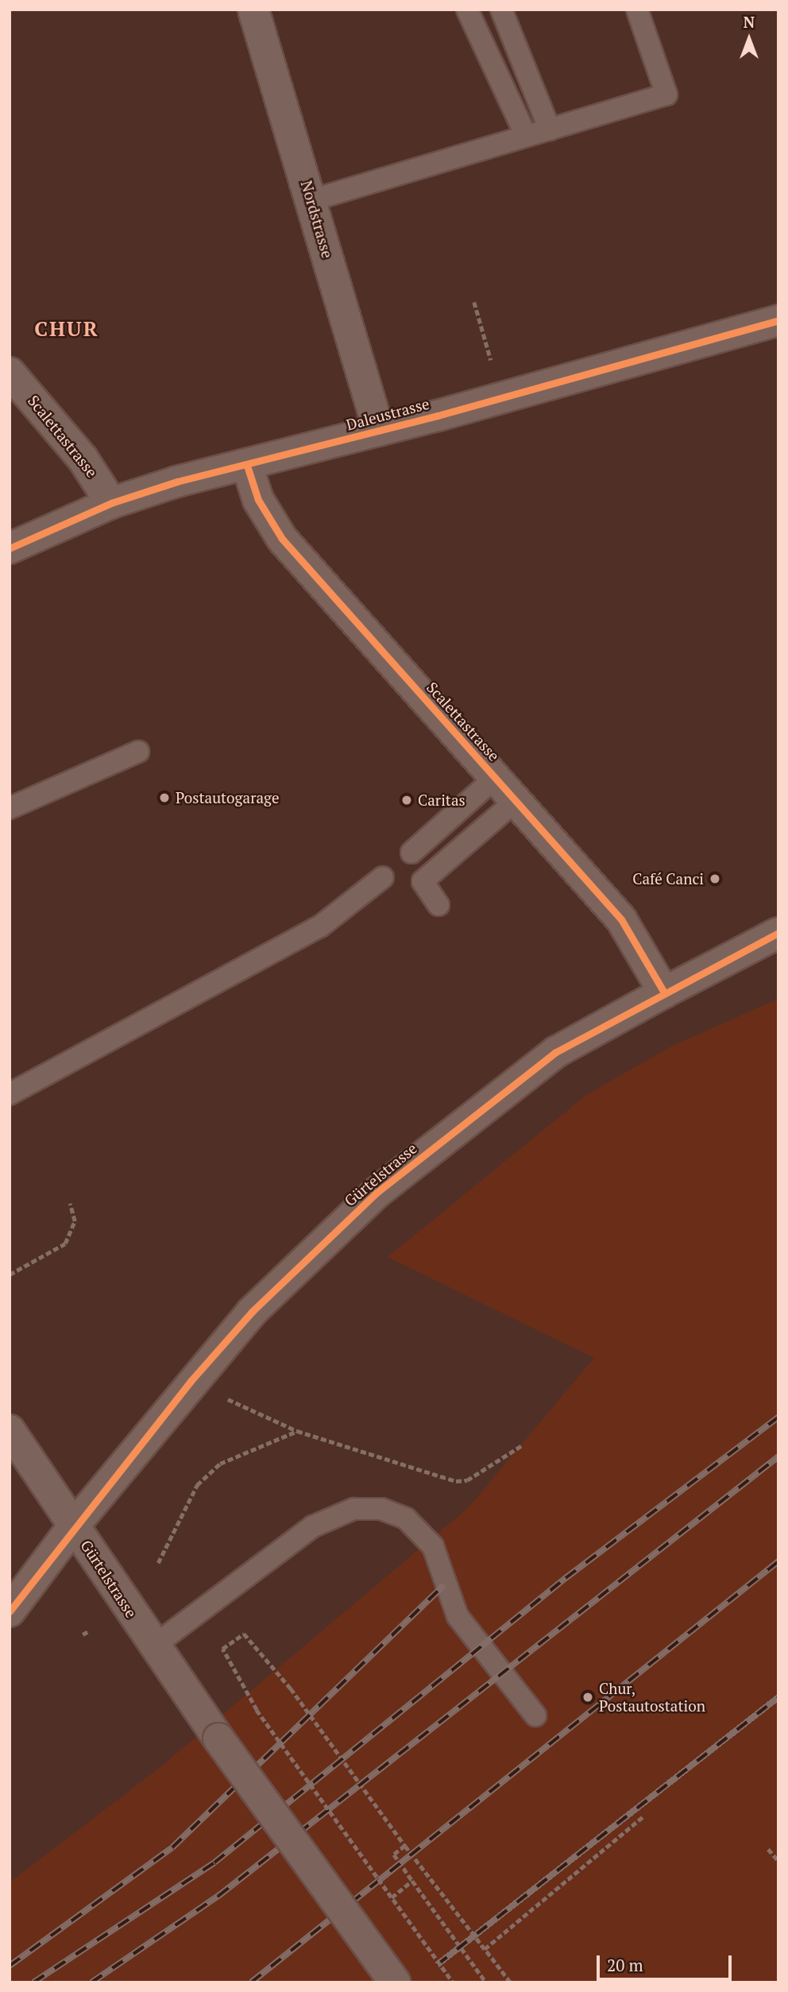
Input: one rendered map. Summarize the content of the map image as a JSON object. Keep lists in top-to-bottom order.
{
  "streets": {
    "street": [
      "Nordstrasse",
      "Daleustrasse",
      "Scalettastrasse",
      "Gürtelstrasse"
    ]
  },
  "crossings": [
    ["Nordstrasse", "Daleustrasse"],
    ["Daleustrasse", "Scalettastrasse"],
    ["Scalettastrasse", "Gürtelstrasse"]
  ],
  "districts": ["CHUR"],
  "places": [
    "Postautogarage",
    "Caritas",
    "Café Canci",
    "Chur, Postautostation"
  ],
  "scale_bar": "20 m",
  "north": "top"
}
